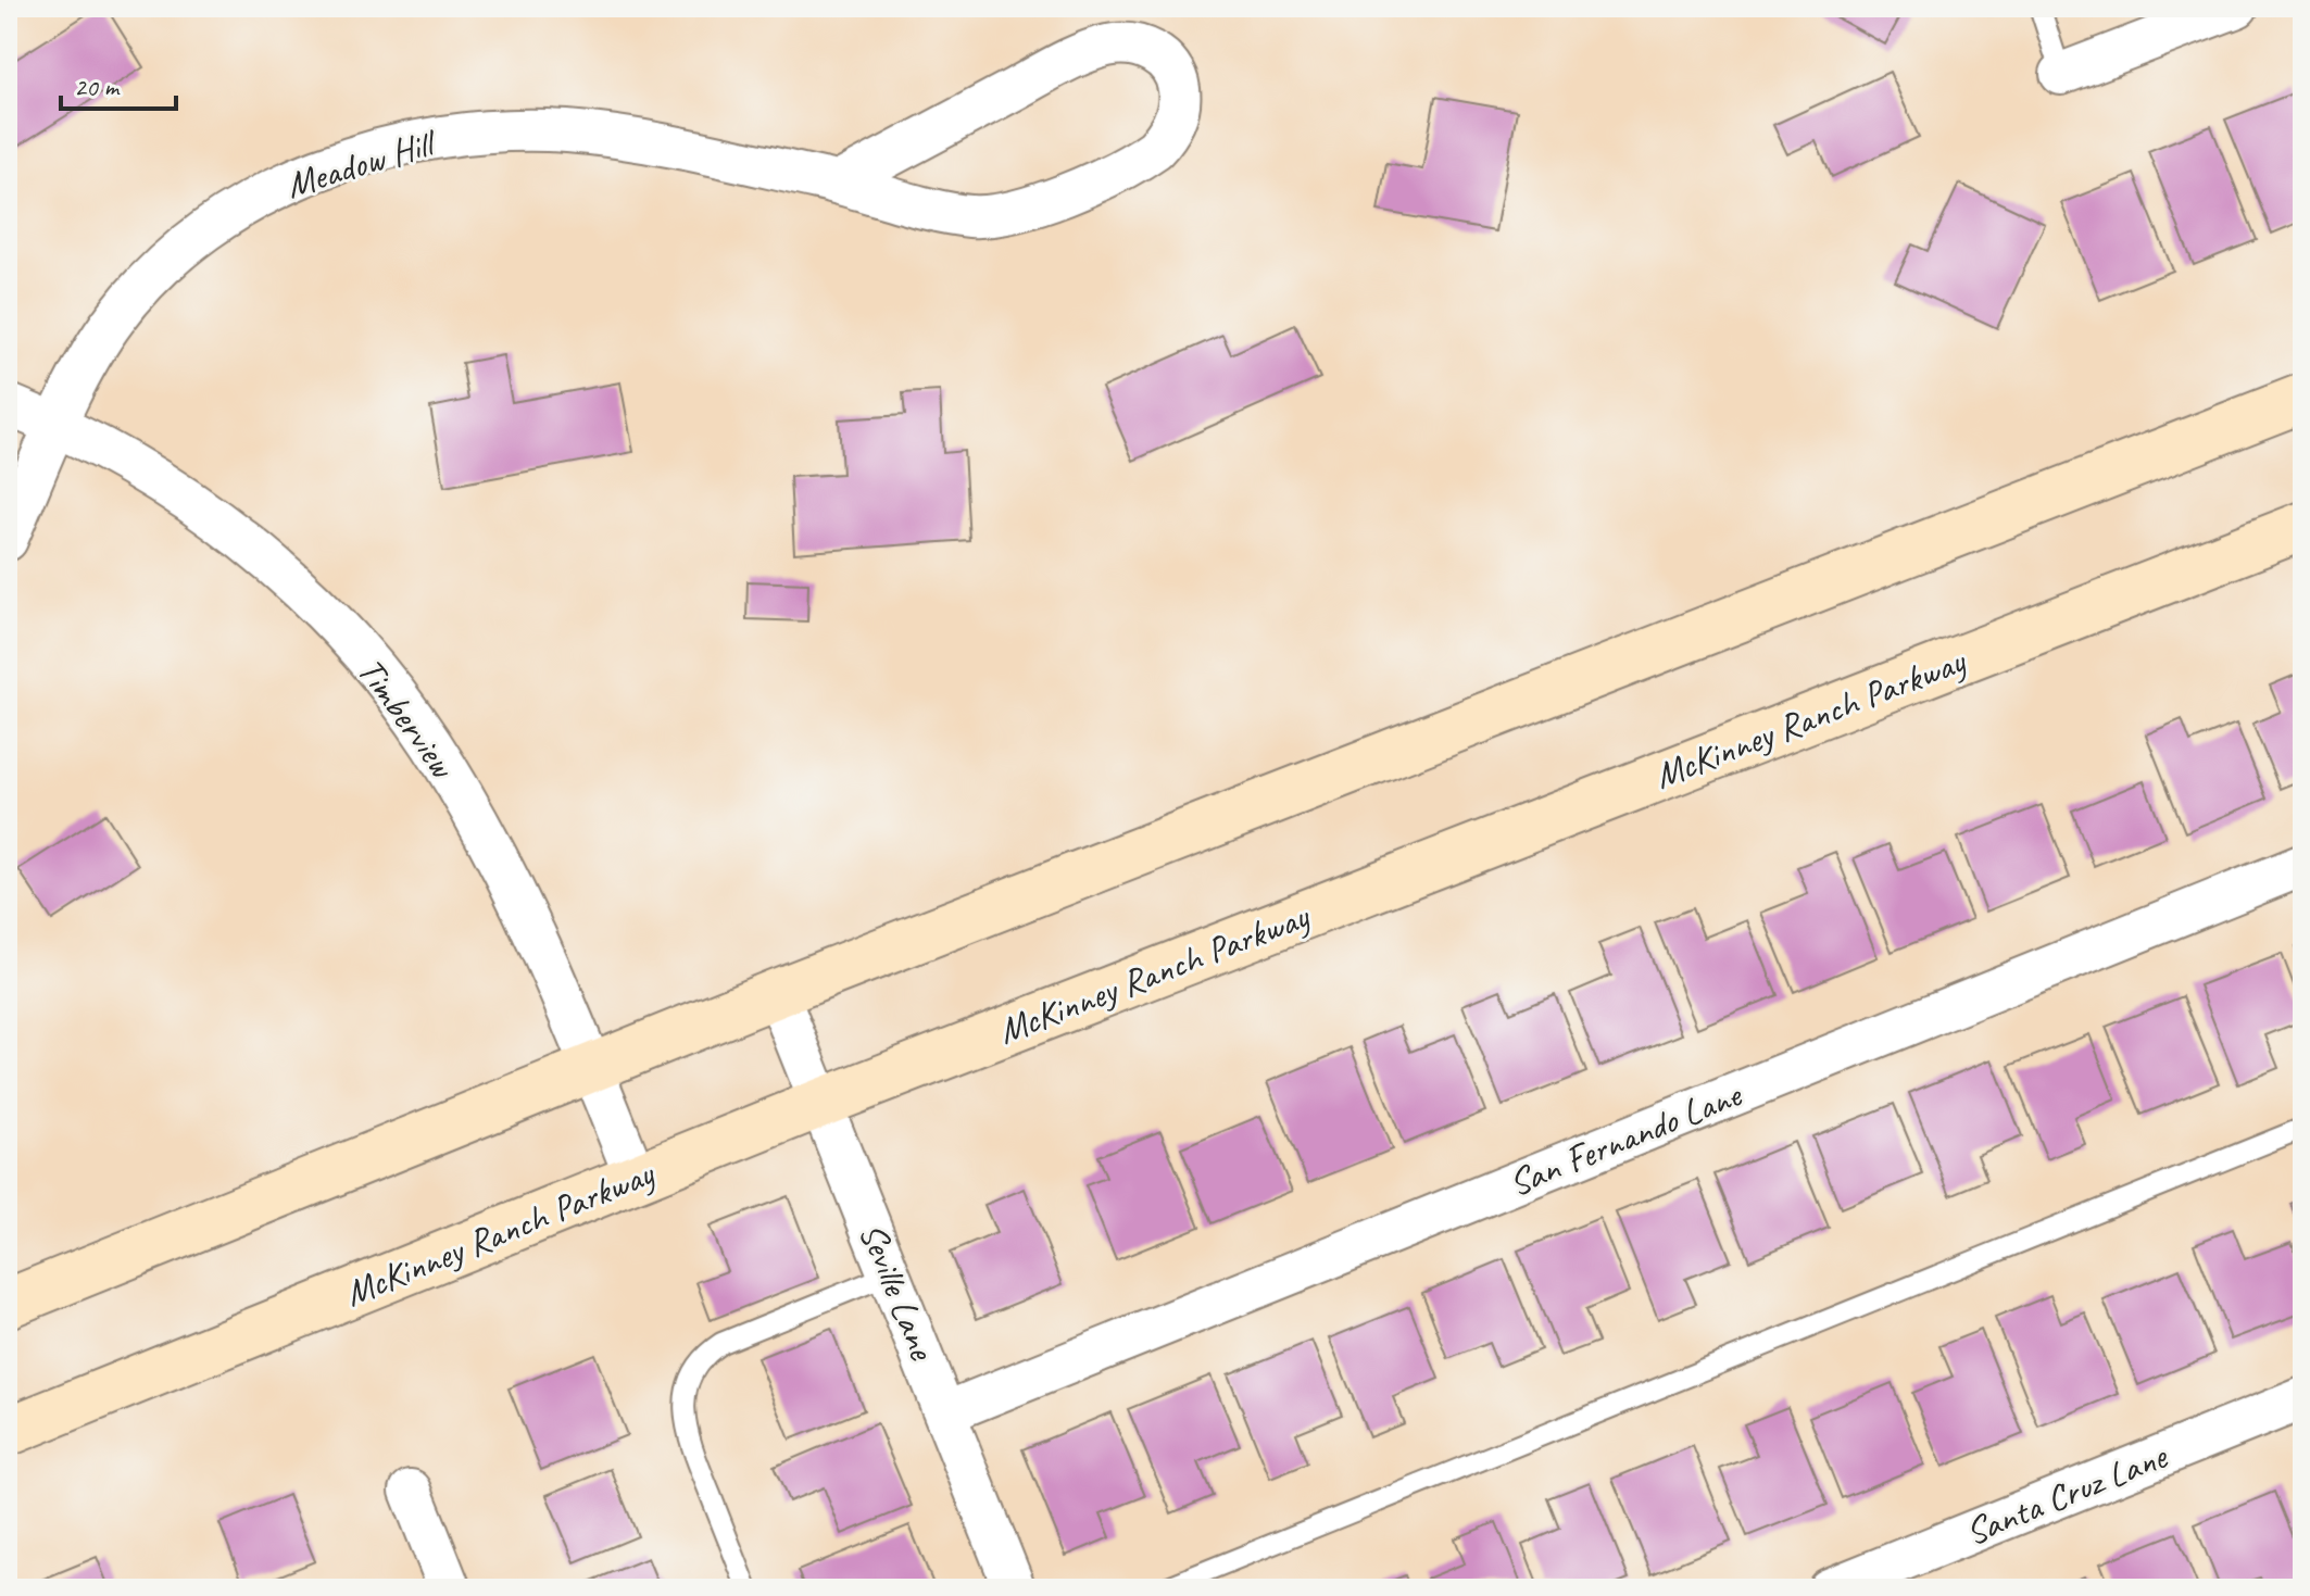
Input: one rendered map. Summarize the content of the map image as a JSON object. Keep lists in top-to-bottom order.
{
  "streets": {
    "main road": ["McKinney Ranch Parkway"],
    "street": [
      "Meadow Hill",
      "Timberview",
      "San Fernando Lane",
      "Seville Lane",
      "Santa Cruz Lane"
    ]
  },
  "crossings": [
    ["Meadow Hill", "Timberview"],
    ["Timberview", "McKinney Ranch Parkway"],
    ["McKinney Ranch Parkway", "Seville Lane"],
    ["San Fernando Lane", "Seville Lane"]
  ],
  "scale_bar": "20 m"
}
